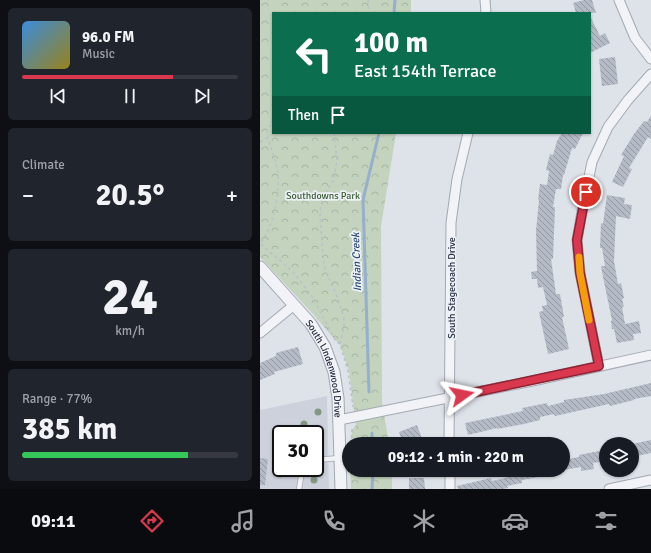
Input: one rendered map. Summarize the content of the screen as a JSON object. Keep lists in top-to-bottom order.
{
  "streets": {
    "street": ["South Stagecoach Drive", "South Lindenwood Drive"]
  },
  "water": ["Indian Creek"],
  "parks": ["Southdowns Park"],
  "page": {
    "turn": ["100 m", "East 154th Terrace"],
    "song": ["96.0 FM", "Music"],
    "then": "Then",
    "tile": [
      "Climate",
      ["24", "km/h"],
      ["Range · 77%", "385 km"]
    ],
    "heat": ["−", "20.5°", "+"],
    "limit": "30",
    "trip": "09:12 · 1 min · 220 m",
    "tabs": "09:11"
  }
}
